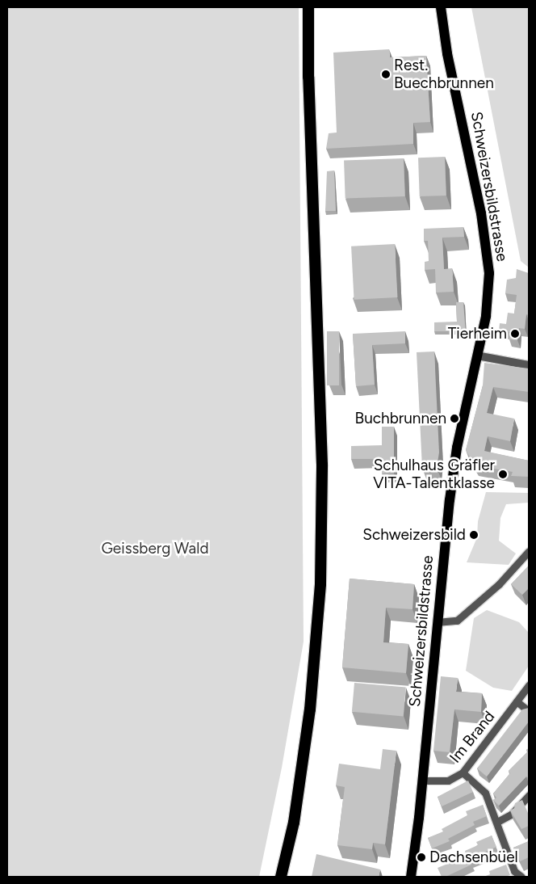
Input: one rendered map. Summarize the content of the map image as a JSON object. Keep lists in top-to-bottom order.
{
  "streets": {
    "main road": ["Schweizersbildstrasse"],
    "street": ["Im Brand"]
  },
  "crossings": [
    ["Schweizersbildstrasse", "Im Brand"]
  ],
  "parks": ["Geissberg Wald"],
  "places": [
    "Rest. Buechbrunnen",
    "Tierheim",
    "Buchbrunnen",
    "Schulhaus Gräfler VITA-Talentklasse",
    "Schweizersbild",
    "Dachsenbüel"
  ]
}
